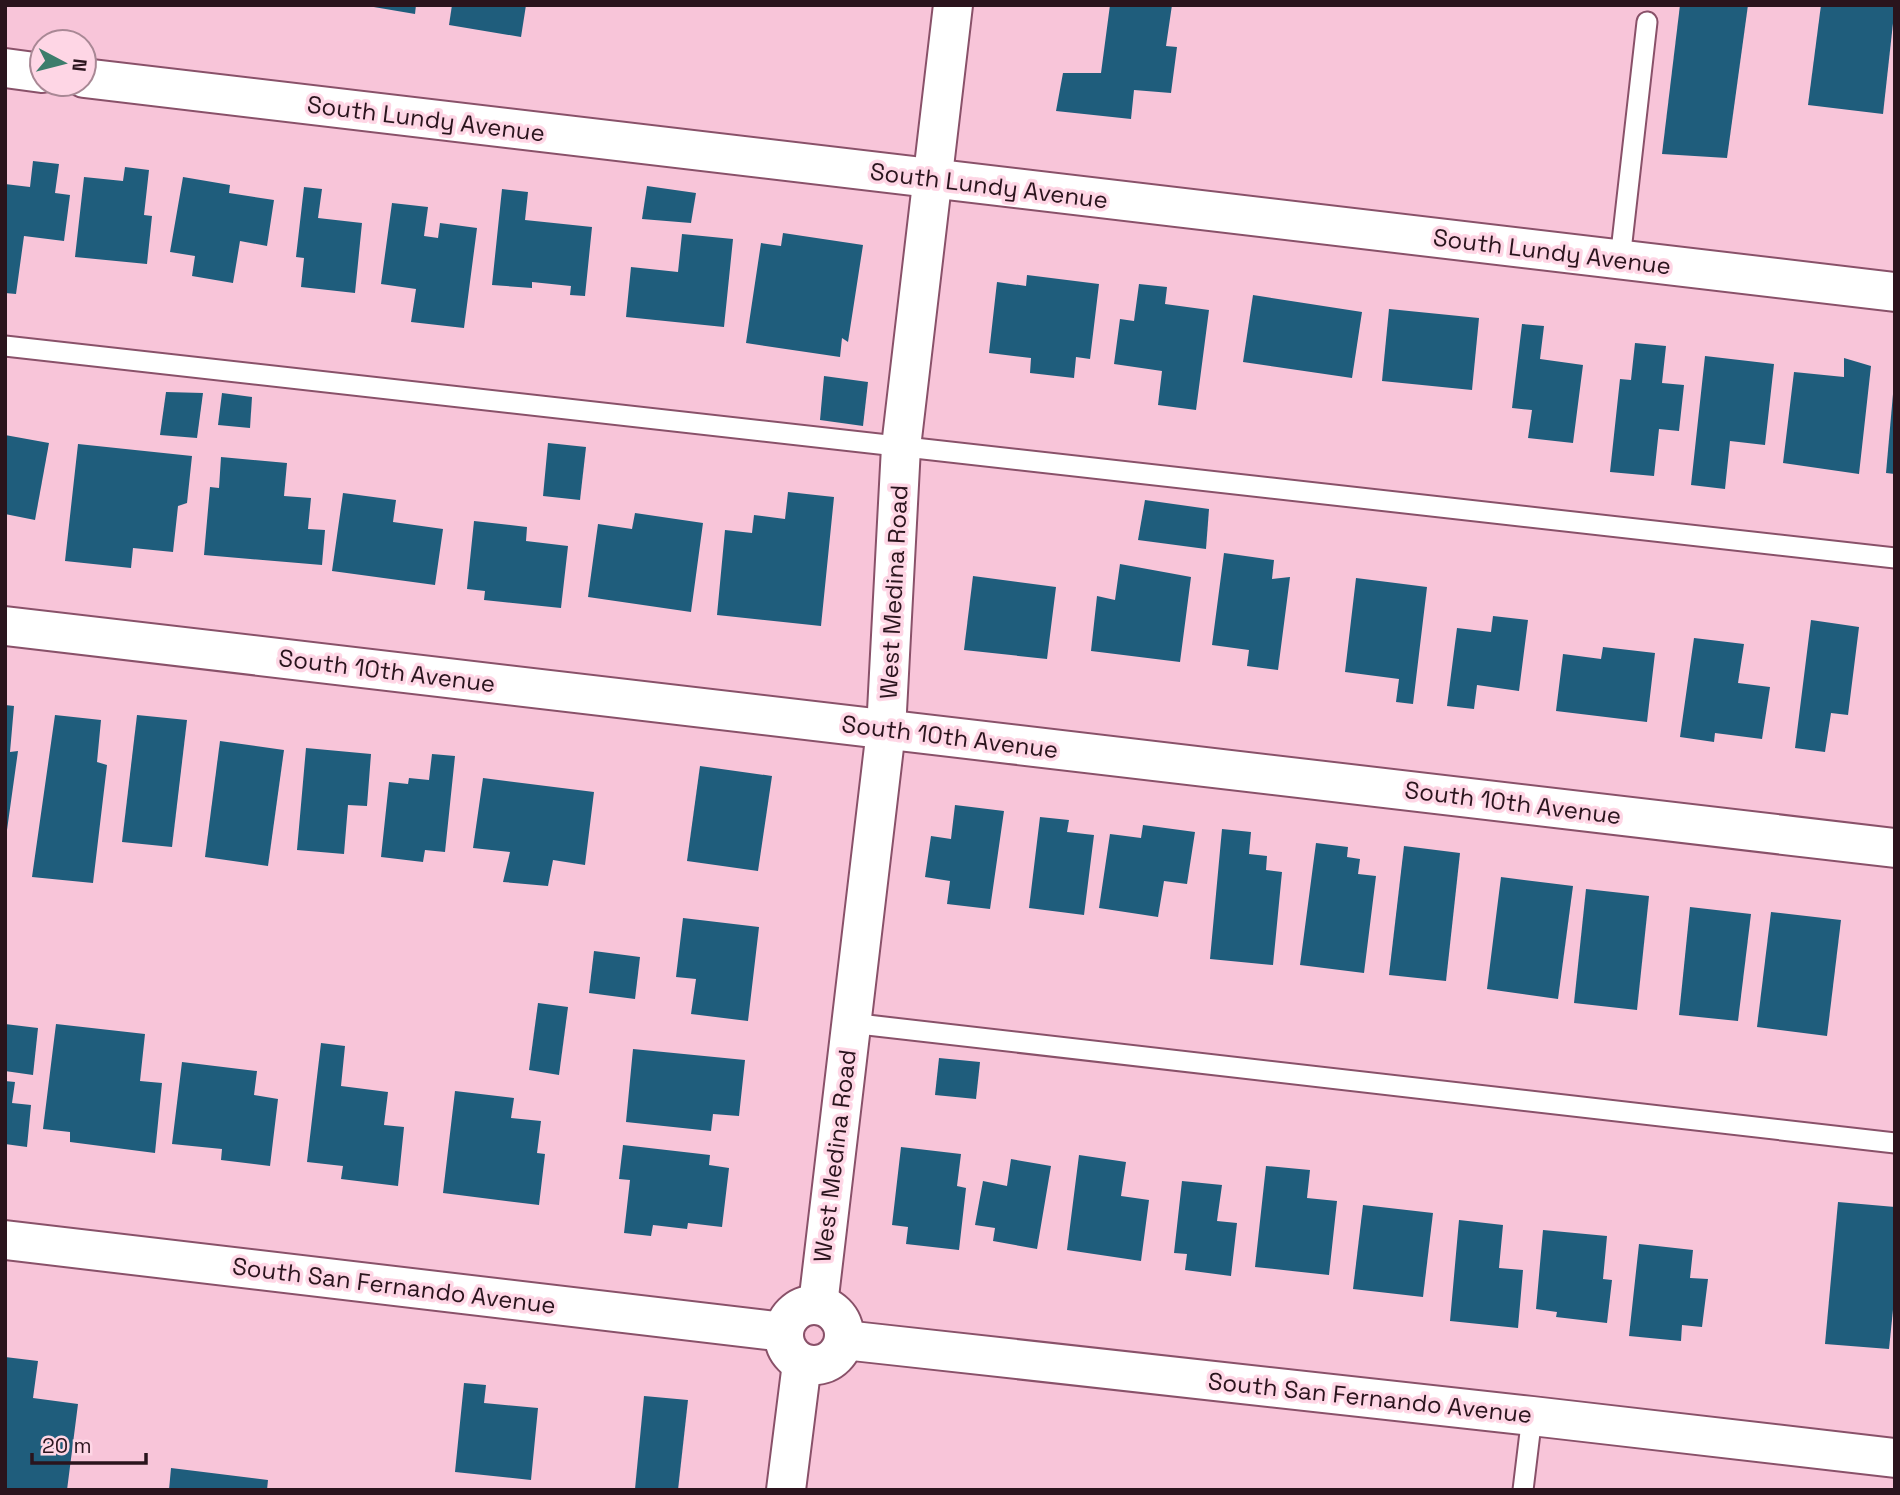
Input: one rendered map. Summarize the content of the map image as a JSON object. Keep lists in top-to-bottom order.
{
  "streets": {
    "street": [
      "South Lundy Avenue",
      "West Medina Road",
      "South 10th Avenue",
      "South San Fernando Avenue"
    ]
  },
  "crossings": [
    ["South Lundy Avenue", "West Medina Road"],
    ["West Medina Road", "South 10th Avenue"],
    ["West Medina Road", "South San Fernando Avenue"]
  ],
  "scale_bar": "20 m",
  "north": "right"
}
